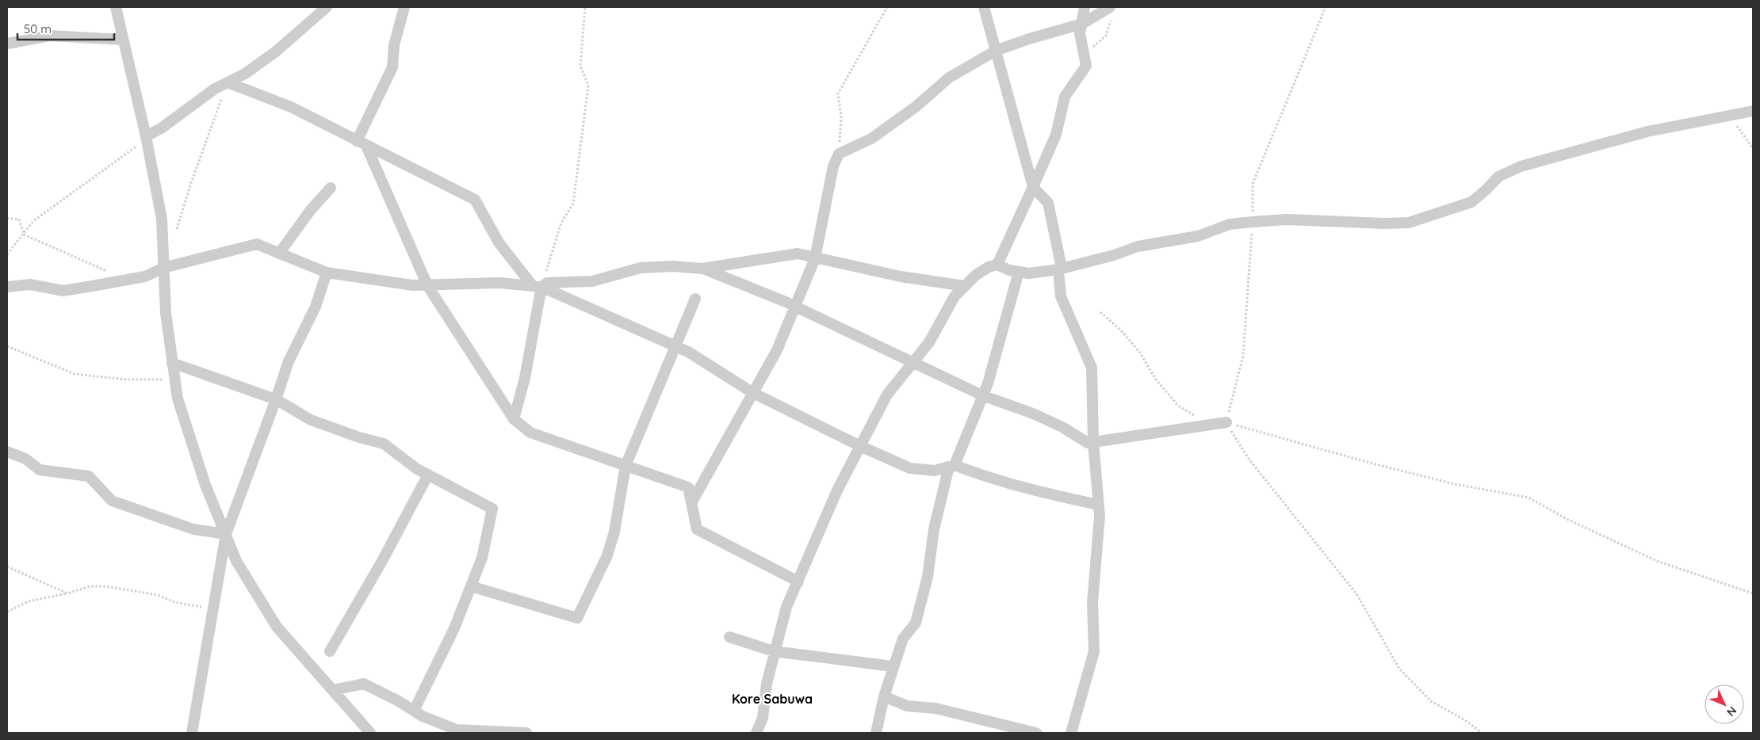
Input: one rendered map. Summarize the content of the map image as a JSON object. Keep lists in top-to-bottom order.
{
  "districts": ["Kore Sabuwa"],
  "scale_bar": "50 m",
  "north": "bottom right"
}
